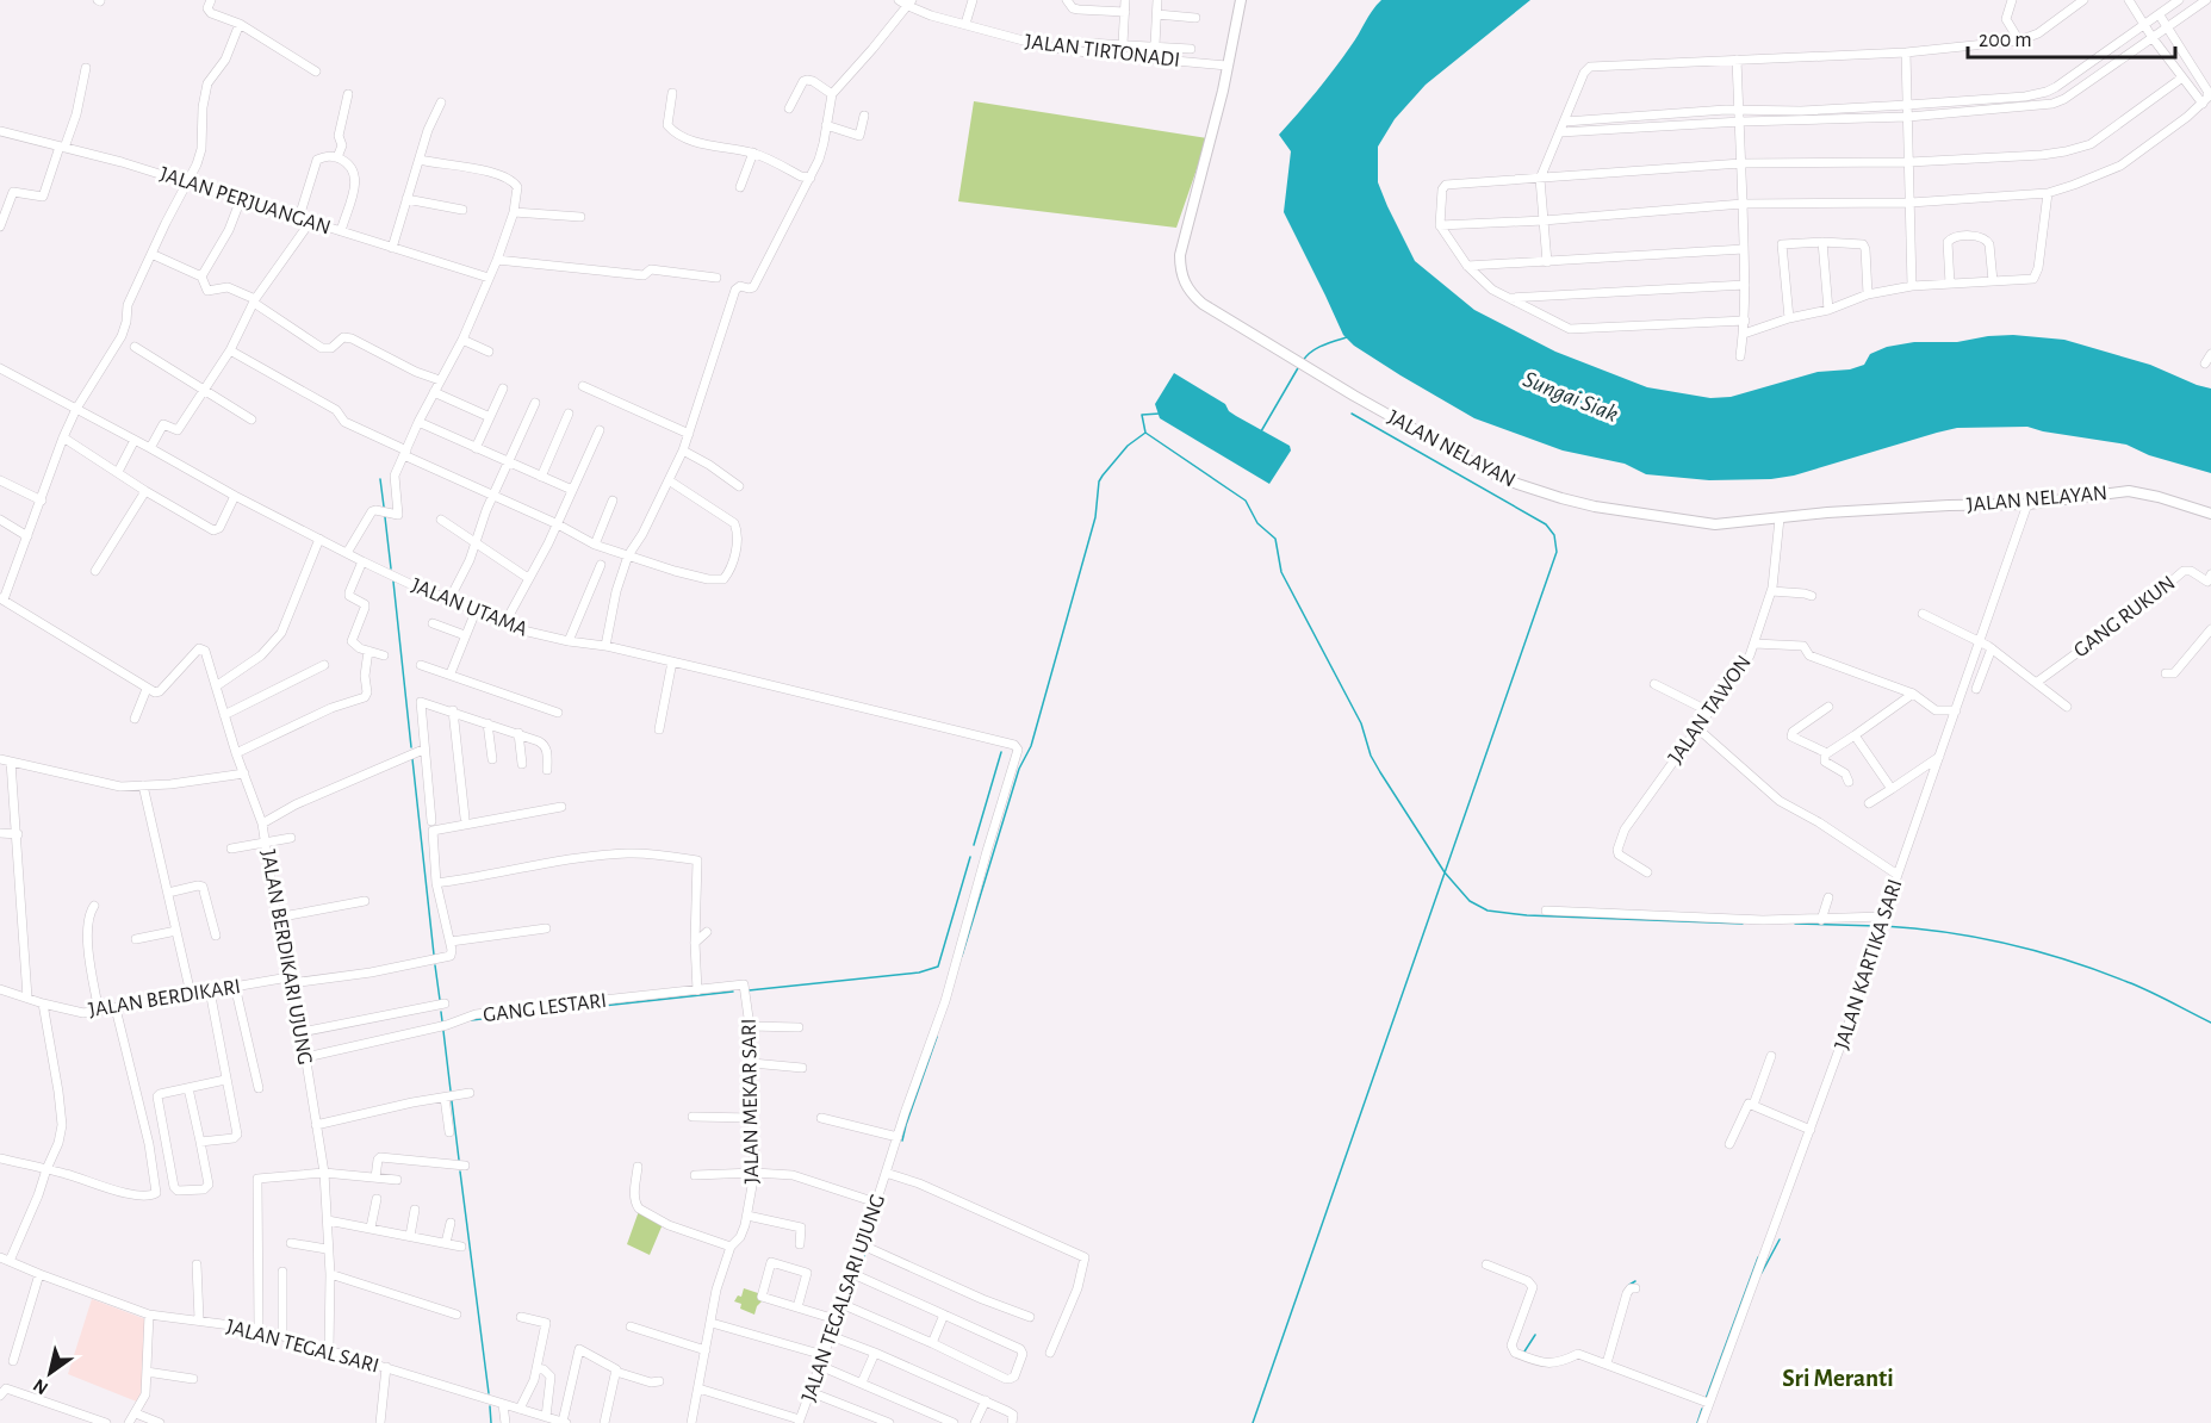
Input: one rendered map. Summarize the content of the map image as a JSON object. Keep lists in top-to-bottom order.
{
  "streets": {
    "main road": ["JALAN NELAYAN"],
    "street": [
      "JALAN TIRTONADI",
      "JALAN PERJUANGAN",
      "JALAN UTAMA",
      "GANG RUKUN",
      "JALAN TAWON",
      "JALAN BERDIKARI UJUNG",
      "JALAN KARTIKA SARI",
      "JALAN BERDIKARI",
      "GANG LESTARI",
      "JALAN MEKAR SARI",
      "JALAN TEGALSARI UJUNG",
      "JALAN TEGAL SARI"
    ]
  },
  "crossings": [
    ["JALAN TIRTONADI", "JALAN NELAYAN"],
    ["JALAN NELAYAN", "JALAN TAWON"],
    ["JALAN NELAYAN", "JALAN KARTIKA SARI"],
    ["JALAN UTAMA", "JALAN TEGALSARI UJUNG"],
    ["JALAN BERDIKARI UJUNG", "JALAN BERDIKARI"],
    ["JALAN BERDIKARI UJUNG", "GANG LESTARI"],
    ["JALAN BERDIKARI UJUNG", "JALAN TEGAL SARI"],
    ["GANG LESTARI", "JALAN MEKAR SARI"]
  ],
  "districts": ["Sri Meranti"],
  "water": ["Sungai Siak"],
  "scale_bar": "200 m",
  "north": "bottom left"
}
